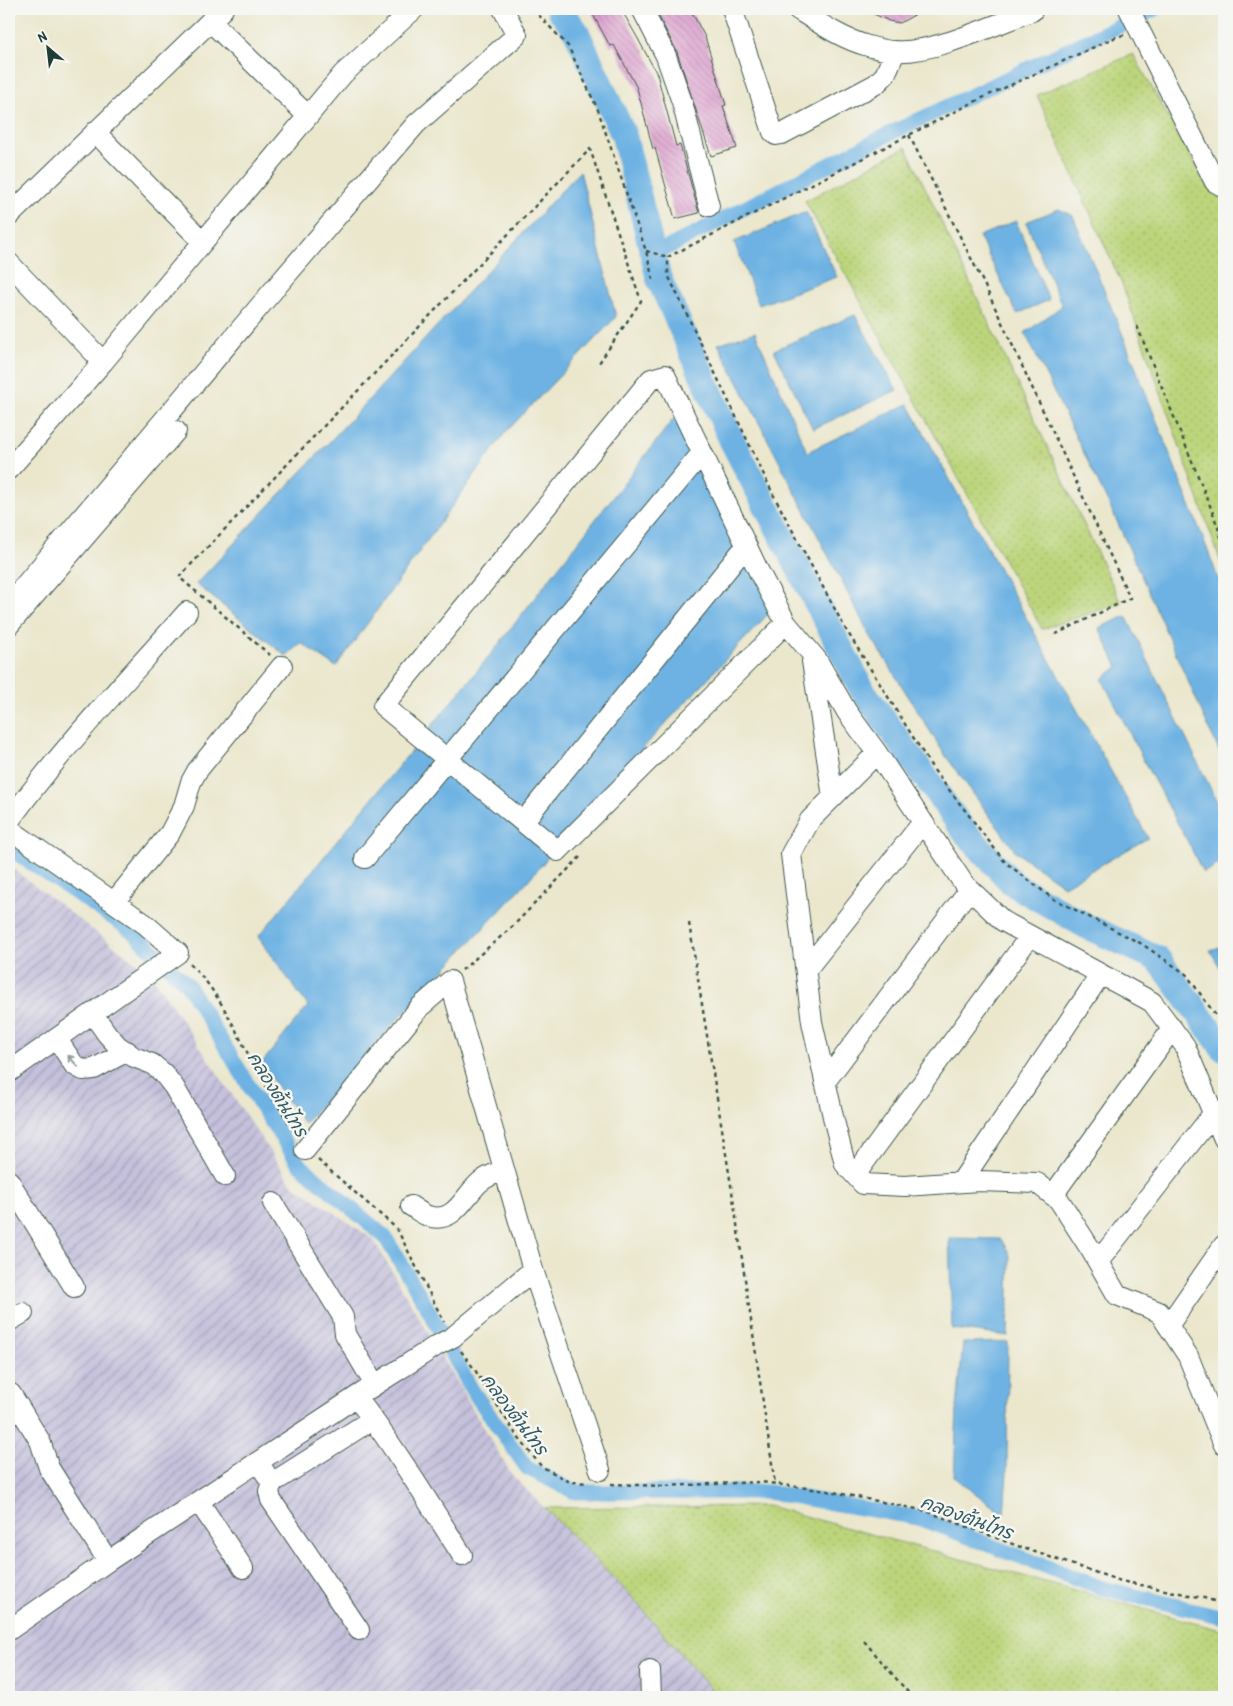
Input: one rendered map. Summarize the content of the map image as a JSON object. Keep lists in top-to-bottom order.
{
  "water": ["คลองต้นไทร"],
  "north": "top left"
}
